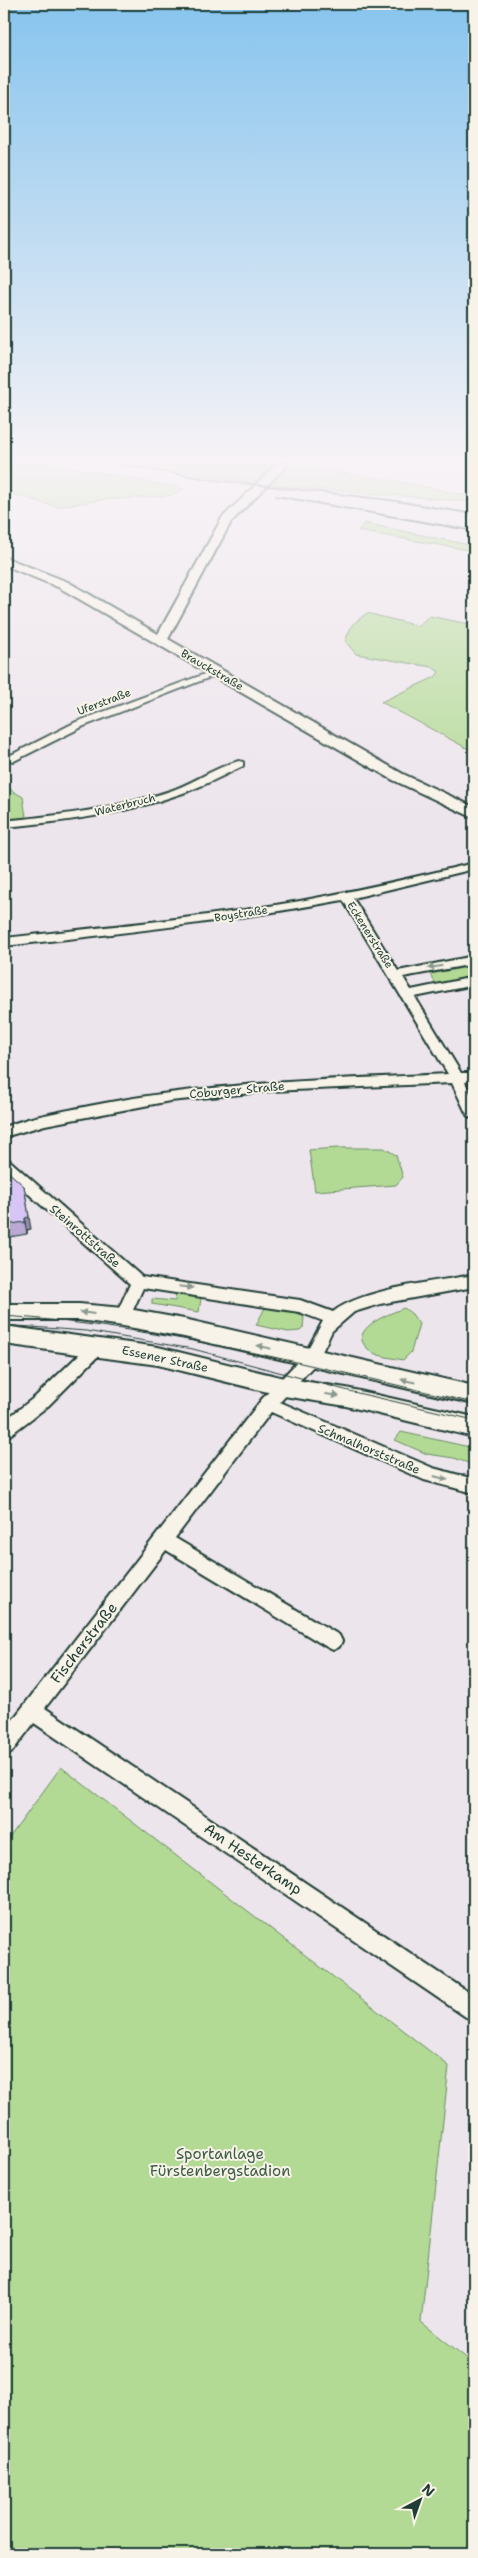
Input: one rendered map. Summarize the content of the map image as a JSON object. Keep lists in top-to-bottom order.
{
  "streets": {
    "main road": ["Brauckstraße", "Essener Straße"],
    "street": [
      "Uferstraße",
      "Waterbruch",
      "Boystraße",
      "Eckenerstraße",
      "Coburger Straße",
      "Steinrottstraße",
      "Schmalhorststraße",
      "Fischerstraße",
      "Am Hesterkamp"
    ]
  },
  "crossings": [
    ["Brauckstraße", "Uferstraße"],
    ["Boystraße", "Eckenerstraße"],
    ["Eckenerstraße", "Coburger Straße"],
    ["Essener Straße", "Fischerstraße"],
    ["Schmalhorststraße", "Fischerstraße"],
    ["Fischerstraße", "Am Hesterkamp"]
  ],
  "one_way": ["Schmalhorststraße"],
  "parks": ["Sportanlage Fürstenbergstadion"],
  "north": "top right"
}
